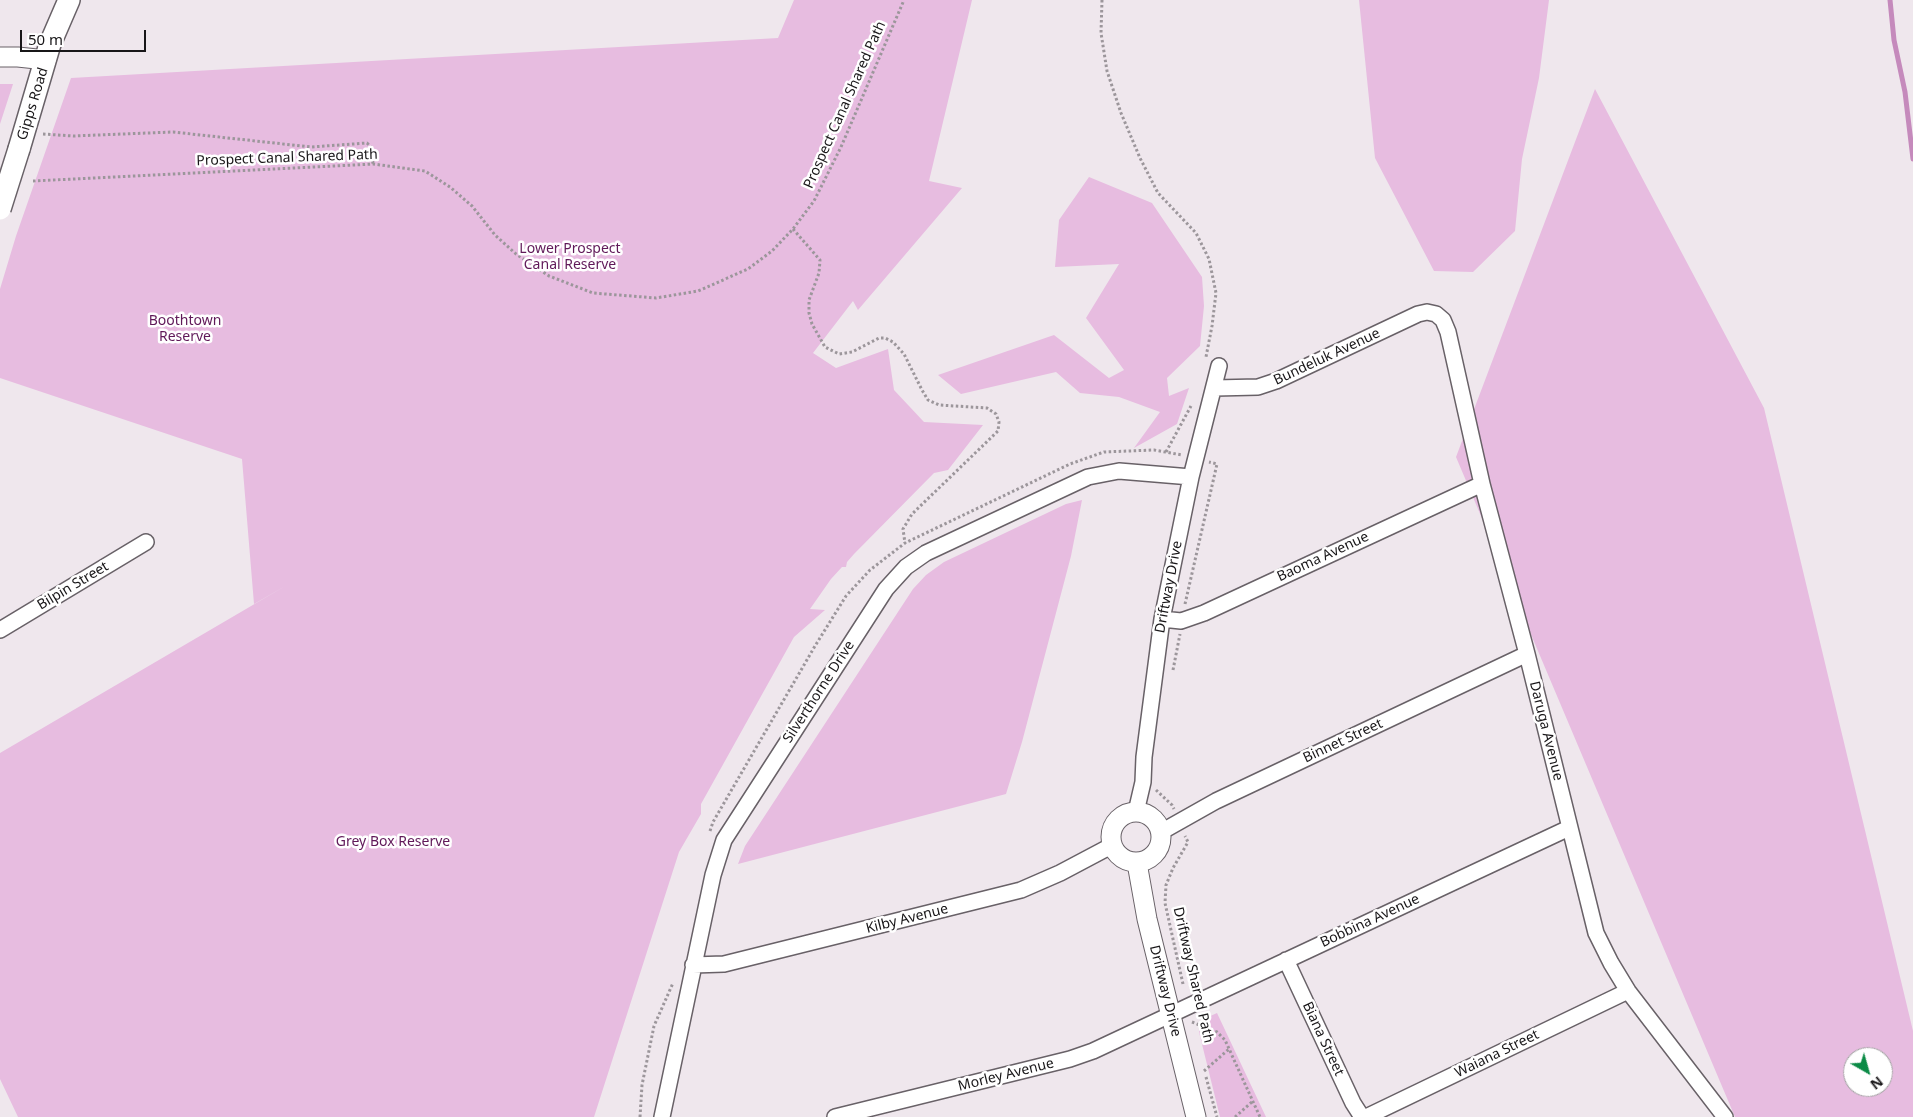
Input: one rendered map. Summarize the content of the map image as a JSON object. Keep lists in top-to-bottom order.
{
  "streets": {
    "main road": ["Gipps Road"],
    "street": [
      "Bundeluk Avenue",
      "Baoma Avenue",
      "Bilpin Street",
      "Driftway Drive",
      "Silverthorne Drive",
      "Daruga Avenue",
      "Binnet Street",
      "Kilby Avenue",
      "Bobbina Avenue",
      "Biana Street",
      "Waiana Street",
      "Morley Avenue"
    ],
    "path": ["Prospect Canal Shared Path", "Driftway Shared Path"]
  },
  "crossings": [
    ["Bundeluk Avenue", "Driftway Drive"],
    ["Bundeluk Avenue", "Daruga Avenue"],
    ["Baoma Avenue", "Driftway Drive"],
    ["Baoma Avenue", "Daruga Avenue"],
    ["Driftway Drive", "Silverthorne Drive"],
    ["Driftway Drive", "Binnet Street"],
    ["Driftway Drive", "Kilby Avenue"],
    ["Driftway Drive", "Bobbina Avenue"],
    ["Driftway Drive", "Driftway Shared Path"],
    ["Driftway Drive", "Morley Avenue"],
    ["Silverthorne Drive", "Kilby Avenue"],
    ["Daruga Avenue", "Binnet Street"],
    ["Daruga Avenue", "Bobbina Avenue"],
    ["Daruga Avenue", "Waiana Street"],
    ["Binnet Street", "Kilby Avenue"],
    ["Bobbina Avenue", "Driftway Shared Path"],
    ["Bobbina Avenue", "Biana Street"],
    ["Bobbina Avenue", "Morley Avenue"],
    ["Driftway Shared Path", "Morley Avenue"]
  ],
  "parks": ["Lower Prospect Canal Reserve", "Boothtown Reserve", "Grey Box Reserve"],
  "scale_bar": "50 m",
  "north": "bottom right"
}
